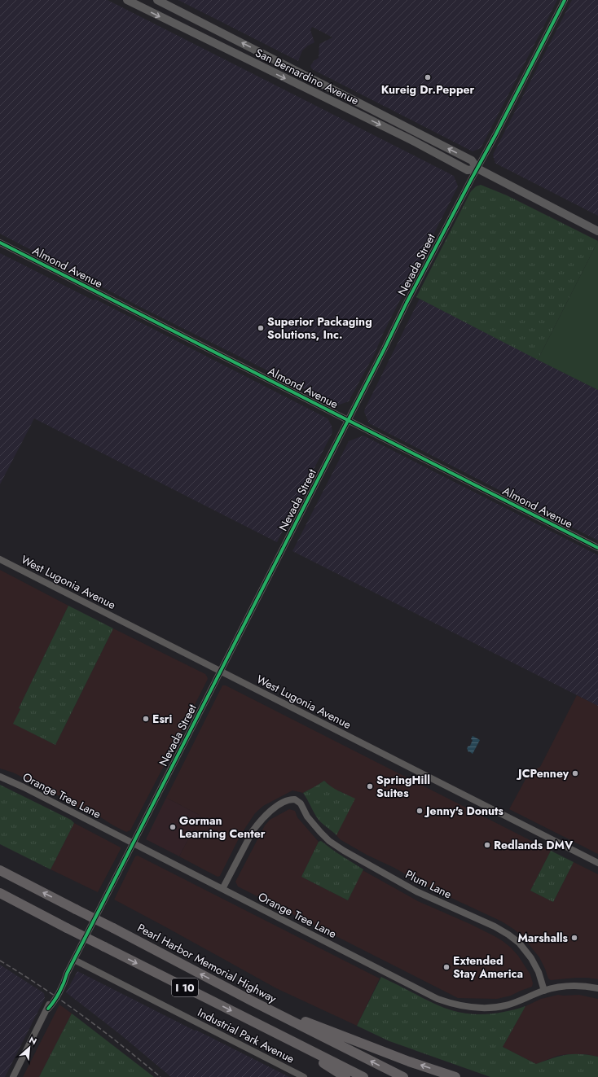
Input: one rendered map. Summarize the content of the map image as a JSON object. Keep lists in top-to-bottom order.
{
  "streets": {
    "highway": ["Pearl Harbor Memorial Highway", "I 10"],
    "main road": ["San Bernardino Avenue"],
    "street": [
      "Nevada Street",
      "Almond Avenue",
      "West Lugonia Avenue",
      "Orange Tree Lane",
      "Plum Lane",
      "Industrial Park Avenue"
    ]
  },
  "crossings": [
    ["San Bernardino Avenue", "Nevada Street"],
    ["Nevada Street", "Almond Avenue"],
    ["Nevada Street", "West Lugonia Avenue"],
    ["Nevada Street", "Orange Tree Lane"],
    ["Nevada Street", "Industrial Park Avenue"],
    ["Orange Tree Lane", "Plum Lane"]
  ],
  "places": [
    "Kureig Dr.Pepper",
    "Superior Packaging Solutions, Inc.",
    "Esri",
    "JCPenney",
    "SpringHill Suites",
    "Jenny's Donuts",
    "Gorman Learning Center",
    "Redlands DMV",
    "Marshalls",
    "Extended Stay America"
  ],
  "north": "top right"
}
